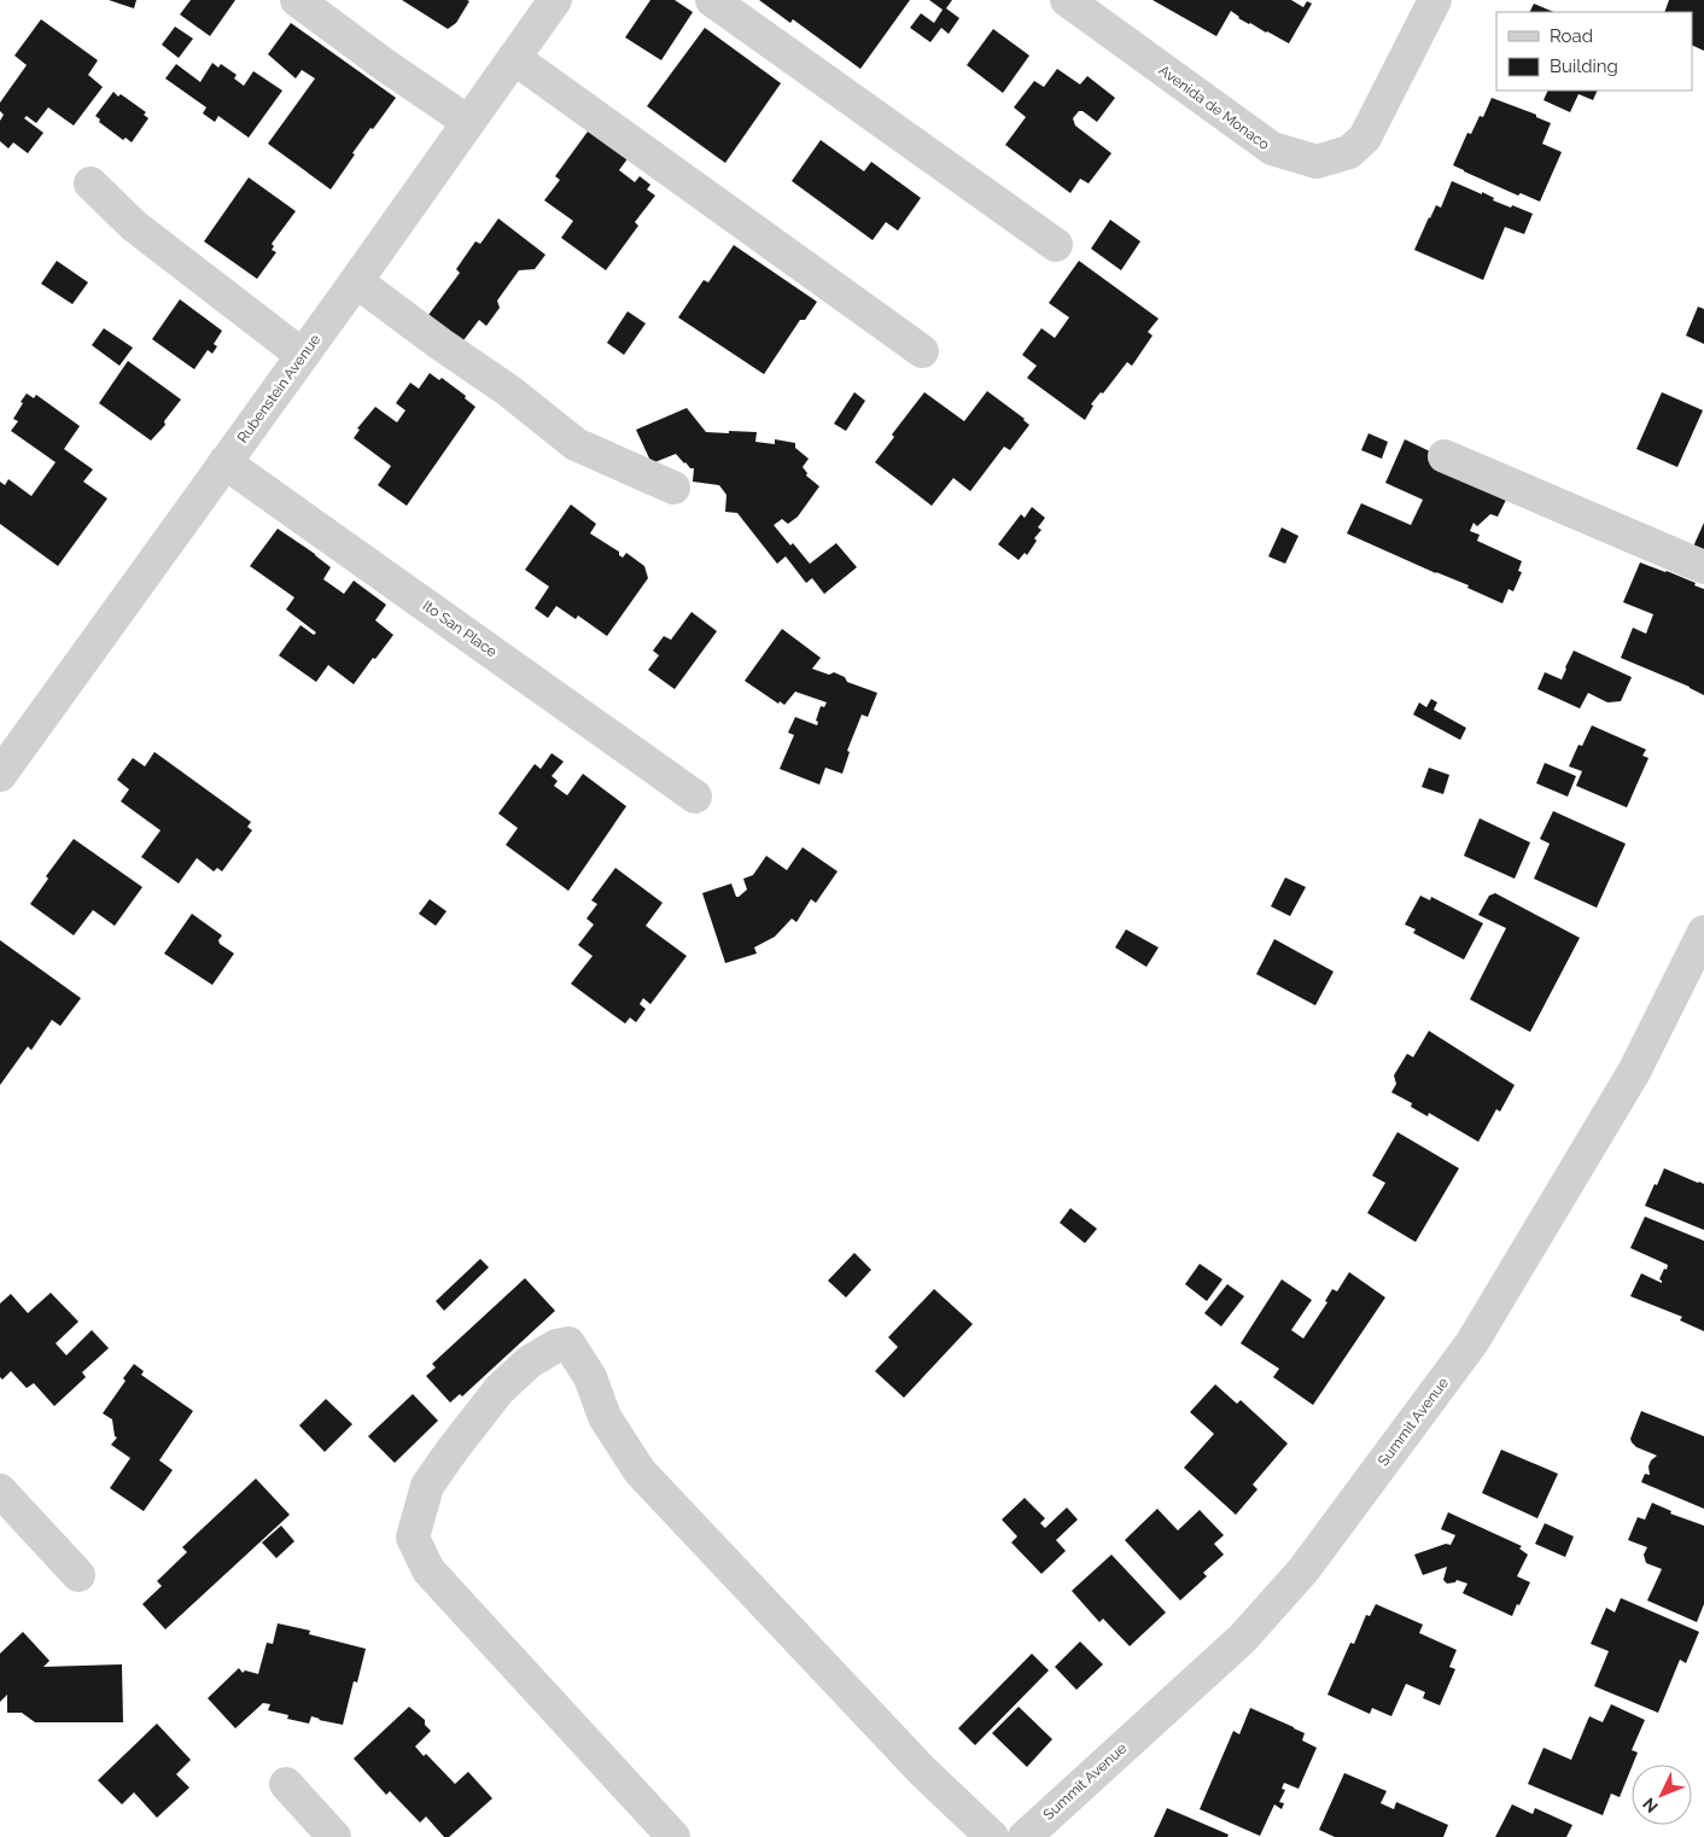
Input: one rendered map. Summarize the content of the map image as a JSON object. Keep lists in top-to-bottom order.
{
  "streets": {
    "street": [
      "Avenida de Monaco",
      "Rubenstein Avenue",
      "Ito San Place",
      "Summit Avenue"
    ]
  },
  "crossings": [
    ["Rubenstein Avenue", "Ito San Place"]
  ],
  "legend": ["Road", "Building"],
  "north": "bottom left"
}
